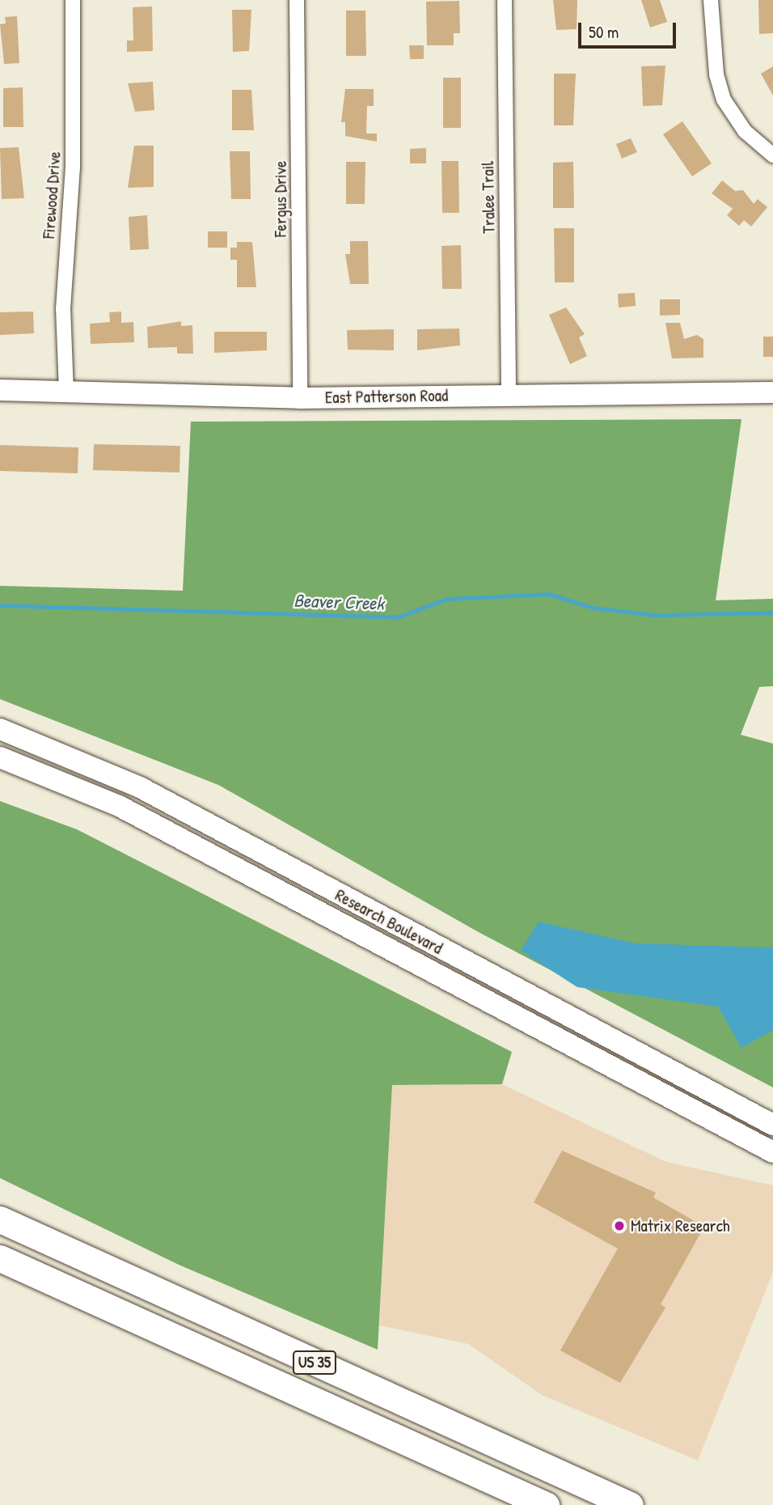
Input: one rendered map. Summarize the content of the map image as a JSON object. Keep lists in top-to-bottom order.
{
  "streets": {
    "highway": ["US 35"],
    "main road": ["East Patterson Road", "Research Boulevard"],
    "street": ["Firewood Drive", "Tralee Trail", "Fergus Drive"]
  },
  "crossings": [
    ["Firewood Drive", "East Patterson Road"],
    ["Tralee Trail", "East Patterson Road"],
    ["Fergus Drive", "East Patterson Road"]
  ],
  "water": ["Beaver Creek"],
  "places": ["Matrix Research"],
  "scale_bar": "50 m"
}
